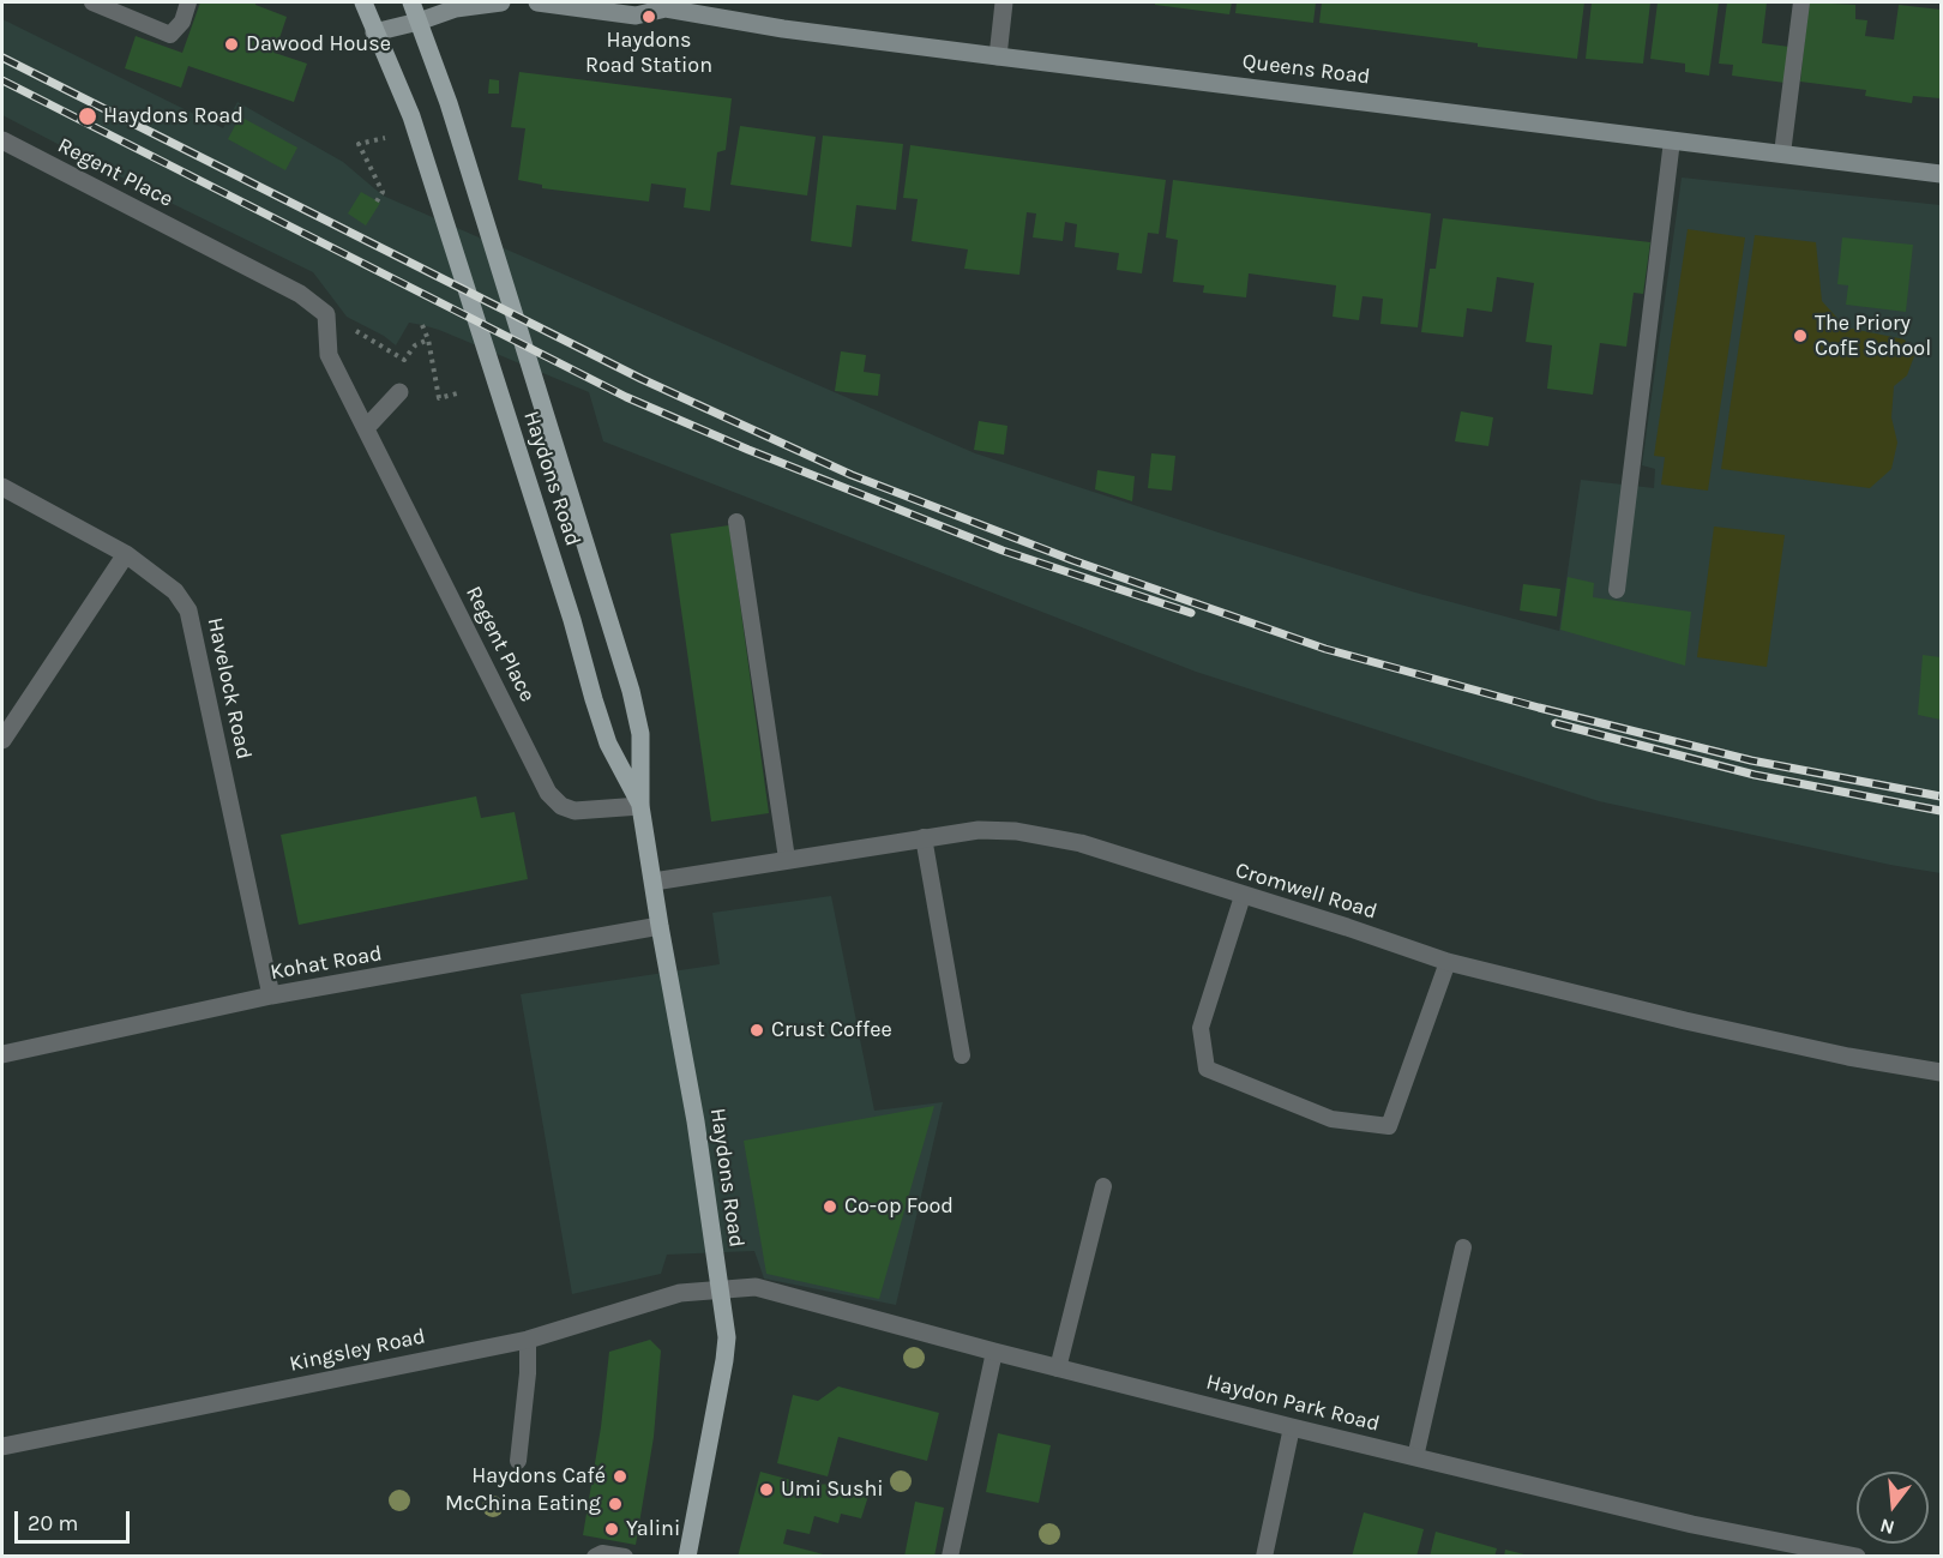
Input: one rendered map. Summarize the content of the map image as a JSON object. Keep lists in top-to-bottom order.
{
  "streets": {
    "main road": ["Haydons Road"],
    "street": [
      "Queens Road",
      "Regent Place",
      "Havelock Road",
      "Cromwell Road",
      "Kohat Road",
      "Kingsley Road",
      "Haydon Park Road"
    ]
  },
  "crossings": [
    ["Regent Place", "Haydons Road"],
    ["Haydons Road", "Cromwell Road"],
    ["Haydons Road", "Kohat Road"],
    ["Haydons Road", "Kingsley Road"],
    ["Haydons Road", "Haydon Park Road"],
    ["Havelock Road", "Kohat Road"],
    ["Kingsley Road", "Haydon Park Road"]
  ],
  "places": [
    "Haydons Road Station",
    "Dawood House",
    "Haydons Road",
    "The Priory CofE School",
    "Crust Coffee",
    "Co-op Food",
    "Haydons Café",
    "Umi Sushi",
    "McChina Eating",
    "Yalini"
  ],
  "scale_bar": "20 m",
  "north": "bottom"
}
